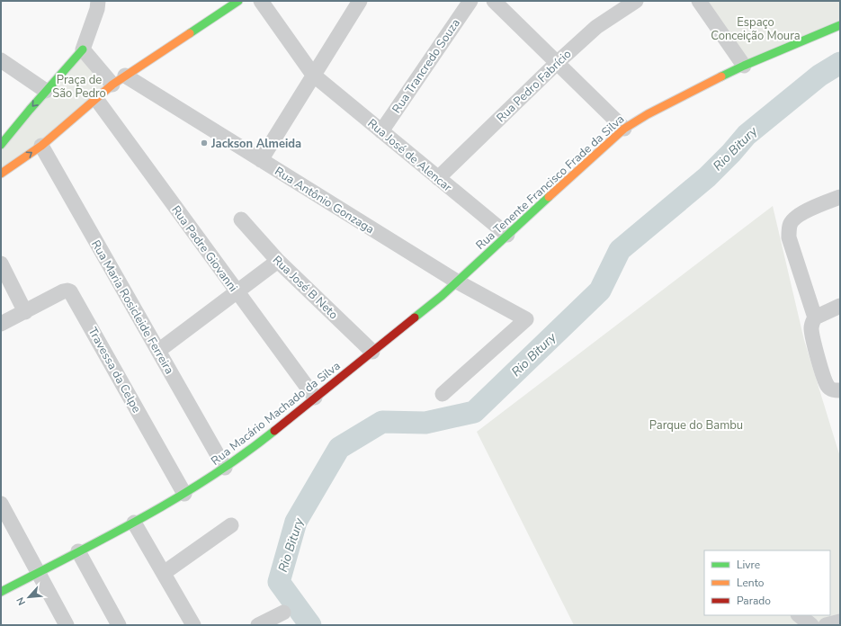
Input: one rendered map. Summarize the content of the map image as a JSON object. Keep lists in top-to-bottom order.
{
  "streets": {
    "street": [
      "Rua Trancredo Souza",
      "Rua Pedro Fabrício",
      "Rua José de Alencar",
      "Rua Tenente Francisco Frade da Silva",
      "Rua Antônio Gonzaga",
      "Rua Padre Giovanni",
      "Rua José B Neto",
      "Rua Maria Rosicleide Ferreira",
      "Travessa da Celpe",
      "Rua Macário Machado da Silva"
    ]
  },
  "crossings": [
    ["Rua Trancredo Souza", "Rua José de Alencar"],
    ["Rua Pedro Fabrício", "Rua José de Alencar"],
    ["Rua José de Alencar", "Rua Tenente Francisco Frade da Silva"],
    ["Rua Tenente Francisco Frade da Silva", "Rua Antônio Gonzaga"],
    ["Rua Tenente Francisco Frade da Silva", "Rua Macário Machado da Silva"],
    ["Rua Antônio Gonzaga", "Rua Macário Machado da Silva"],
    ["Rua Padre Giovanni", "Rua Macário Machado da Silva"],
    ["Rua José B Neto", "Rua Macário Machado da Silva"],
    ["Rua Maria Rosicleide Ferreira", "Rua Macário Machado da Silva"],
    ["Travessa da Celpe", "Rua Macário Machado da Silva"]
  ],
  "water": ["Rio Bitury"],
  "parks": ["Espaço Conceição Moura", "Praça de São Pedro", "Parque do Bambu"],
  "places": ["Jackson Almeida"],
  "legend": ["Livre", "Lento", "Parado"],
  "north": "bottom left"
}
